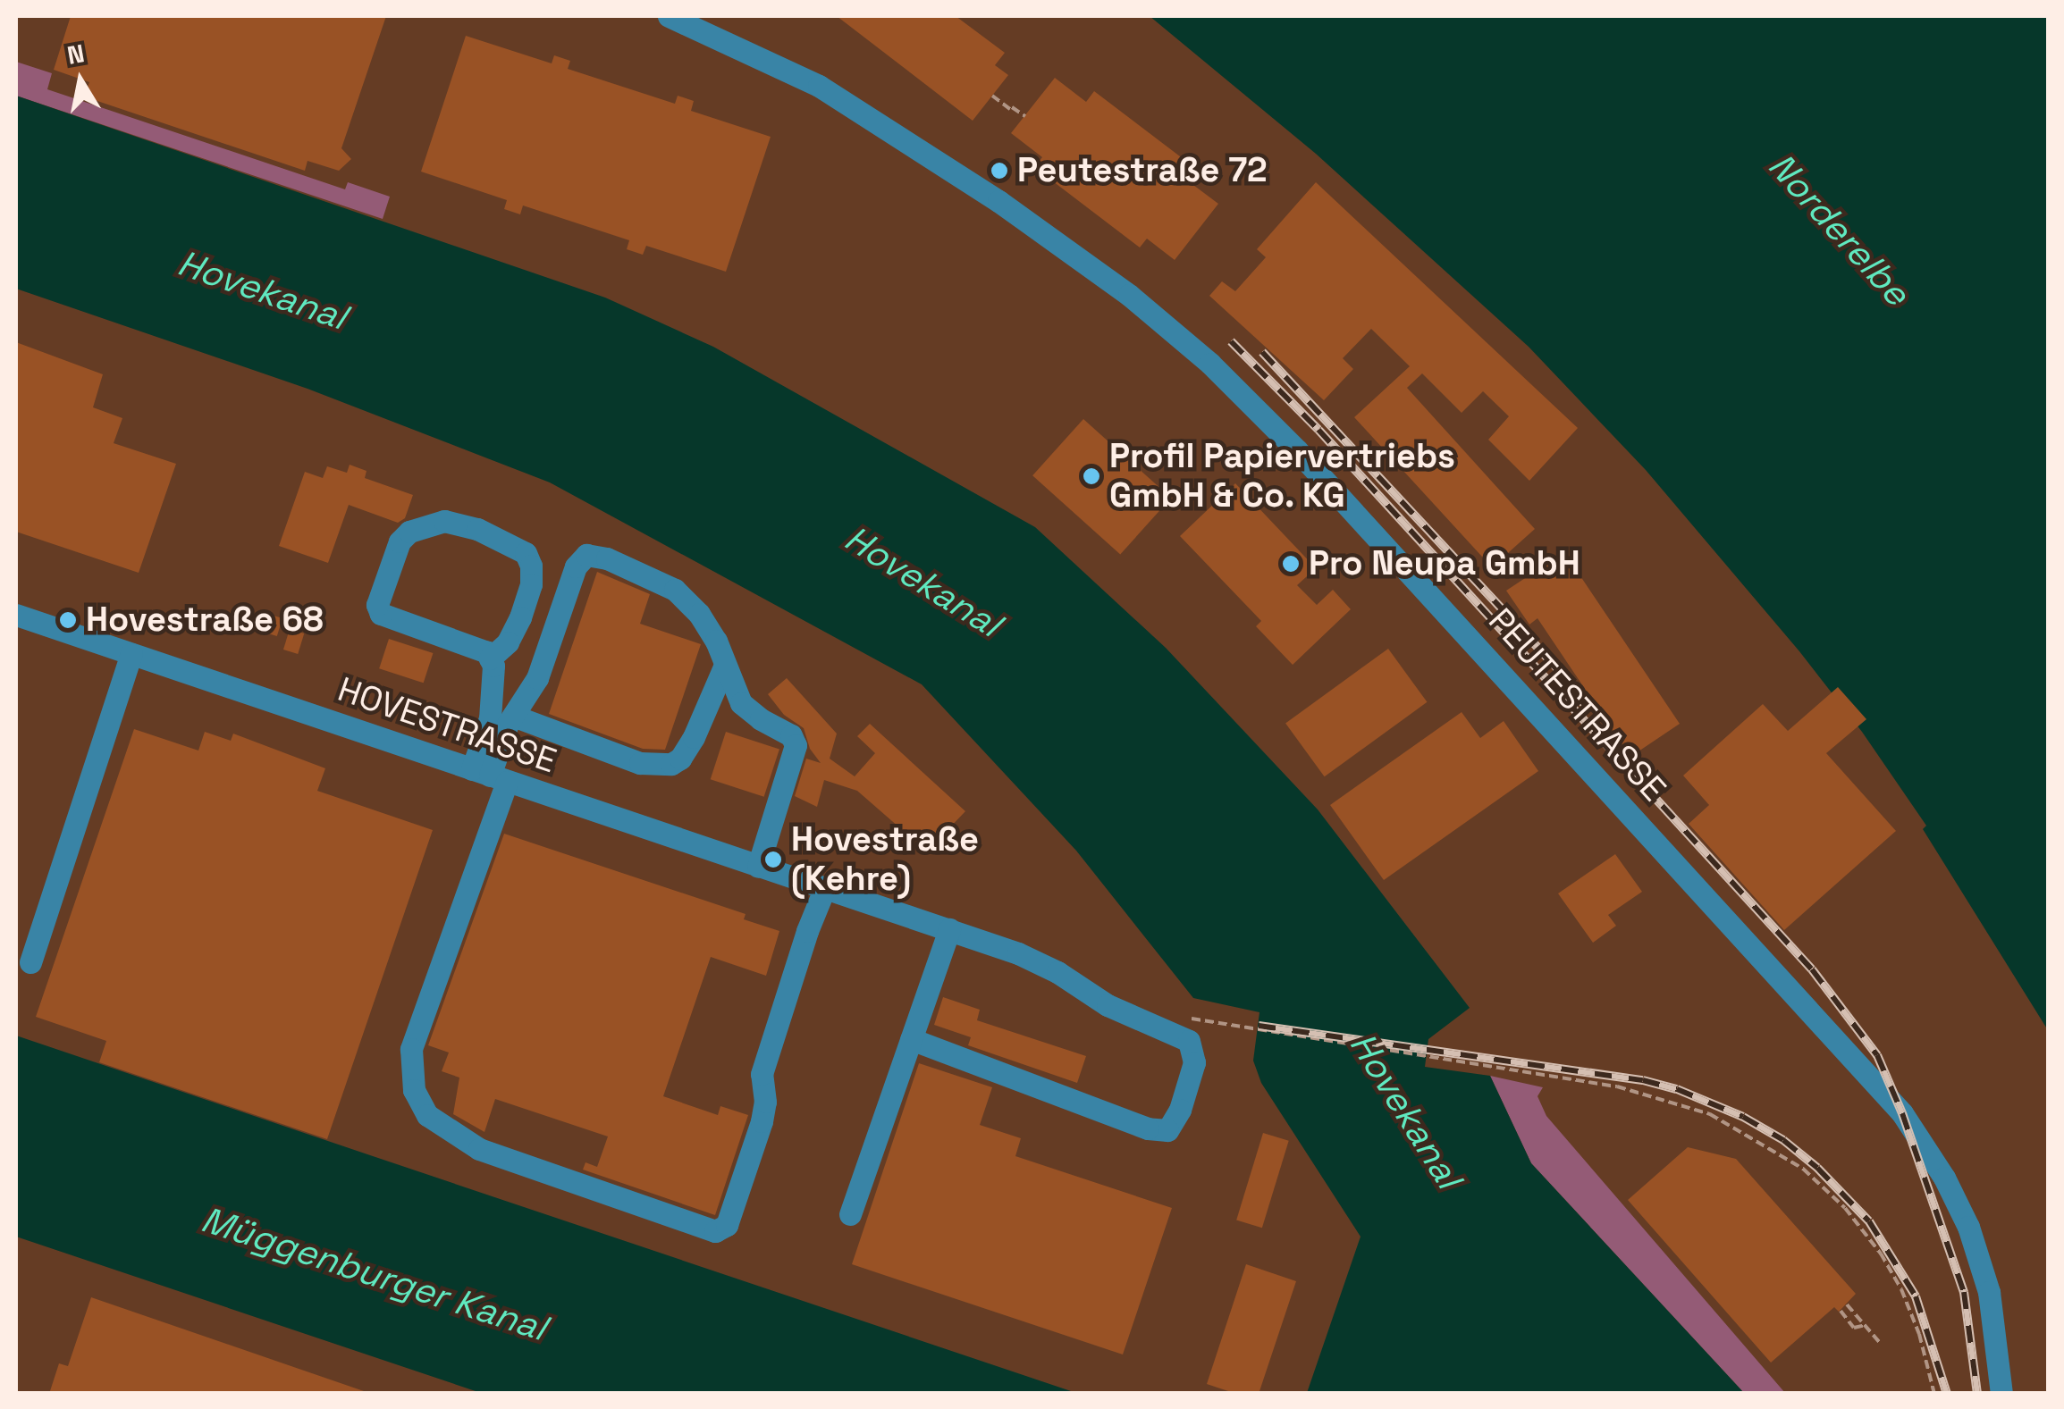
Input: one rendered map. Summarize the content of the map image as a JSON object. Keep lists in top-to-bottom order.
{
  "streets": {
    "street": ["PEUTESTRASSE", "HOVESTRASSE"]
  },
  "water": ["Norderelbe", "Hovekanal", "Müggenburger Kanal"],
  "places": [
    "Peutestraße 72",
    "Profil Papiervertriebs GmbH & Co. KG",
    "Pro Neupa GmbH",
    "Hovestraße 68",
    "Hovestraße (Kehre)"
  ],
  "north": "top"
}
